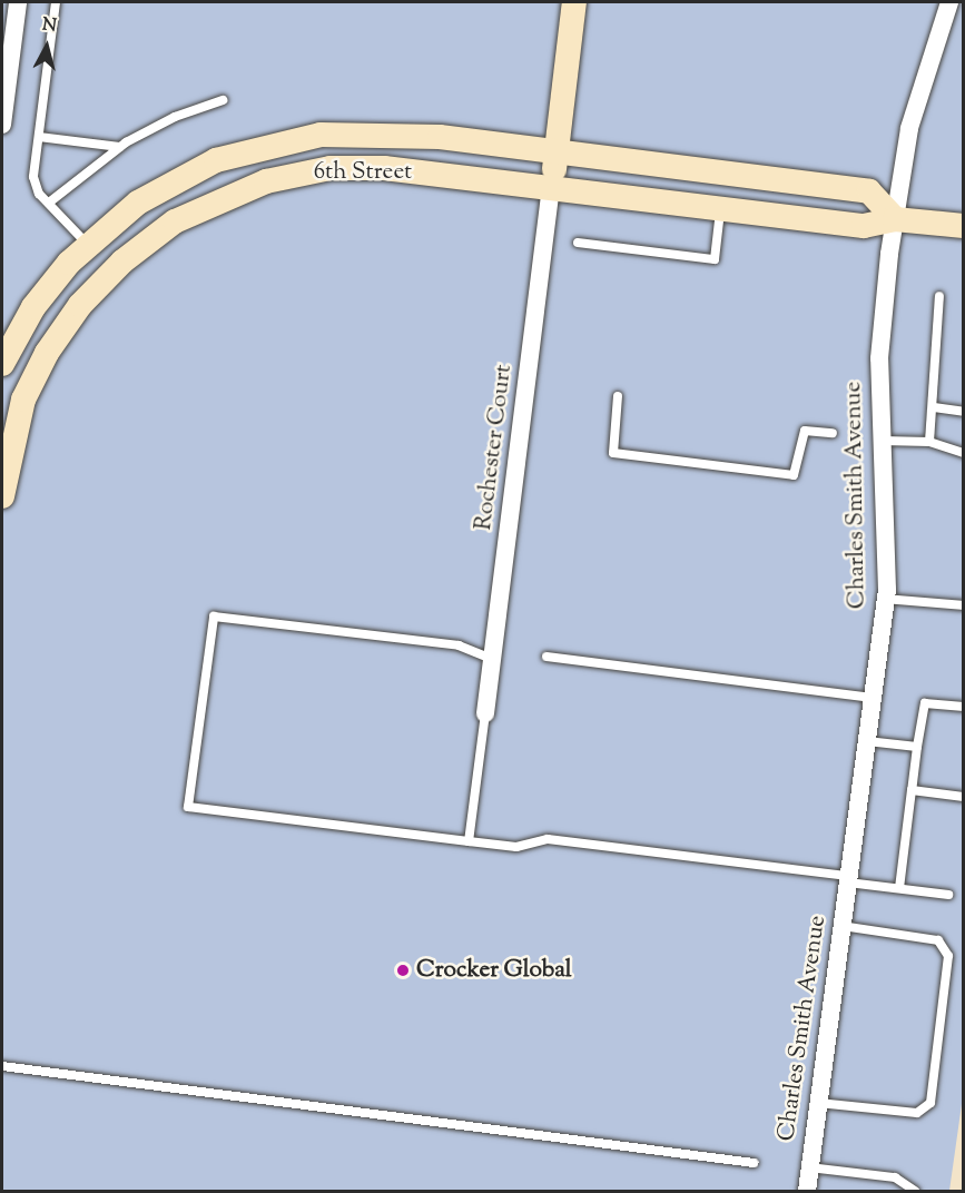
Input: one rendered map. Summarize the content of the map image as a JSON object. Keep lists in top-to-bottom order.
{
  "streets": {
    "main road": ["6th Street"],
    "street": ["Rochester Court", "Charles Smith Avenue"]
  },
  "crossings": [
    ["6th Street", "Rochester Court"],
    ["6th Street", "Charles Smith Avenue"]
  ],
  "places": ["Crocker Global"],
  "north": "top"
}
